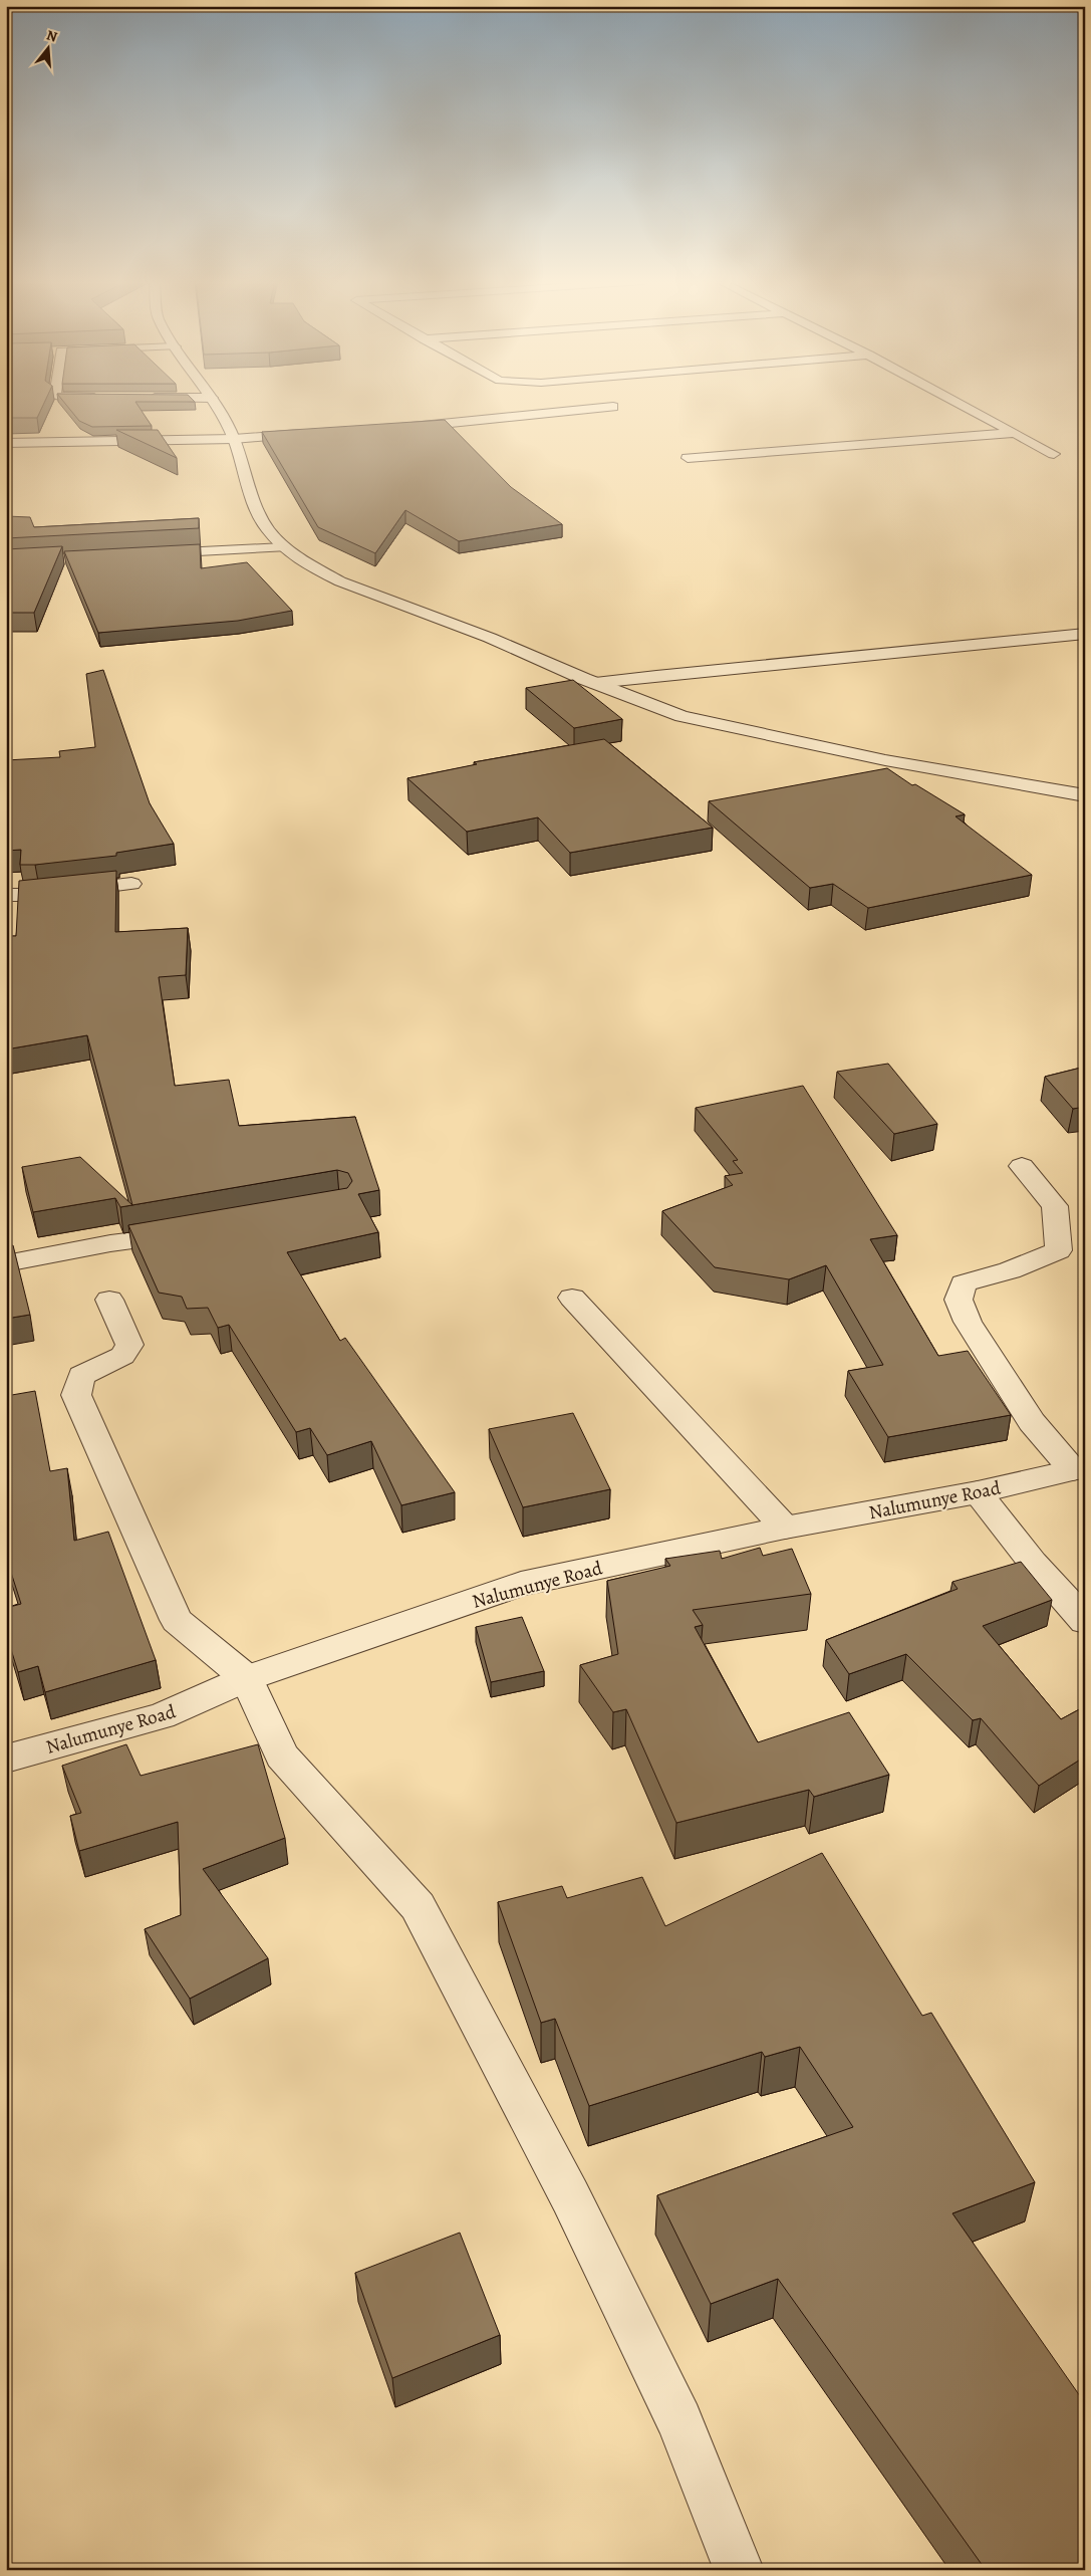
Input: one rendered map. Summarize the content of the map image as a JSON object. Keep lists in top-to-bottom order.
{
  "streets": {
    "street": ["Nalumunye Road"]
  },
  "north": "top"
}
